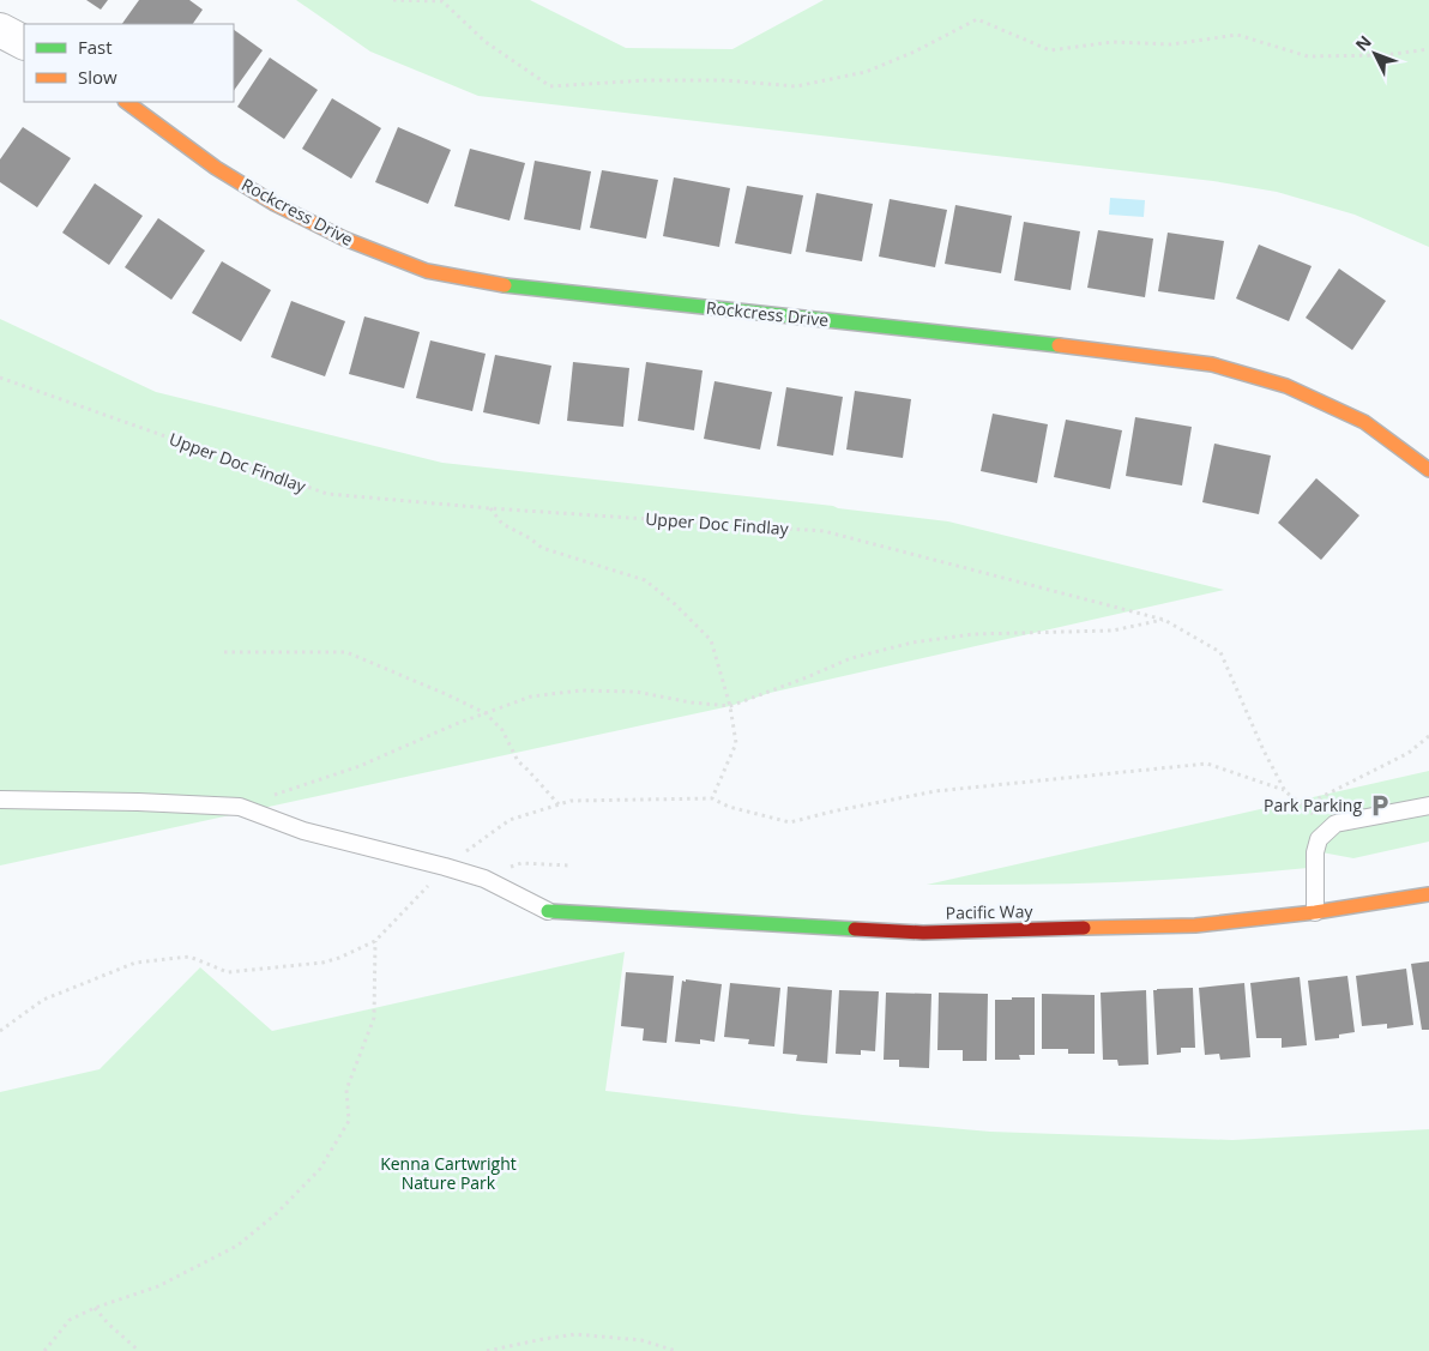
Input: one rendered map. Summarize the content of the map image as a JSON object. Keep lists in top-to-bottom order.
{
  "streets": {
    "street": ["Rockcress Drive", "Pacific Way"],
    "path": ["Upper Doc Findlay"]
  },
  "parks": ["Kenna Cartwright Nature Park"],
  "places": {
    "parking": ["Park Parking"]
  },
  "legend": ["Fast", "Slow"],
  "north": "top left"
}
